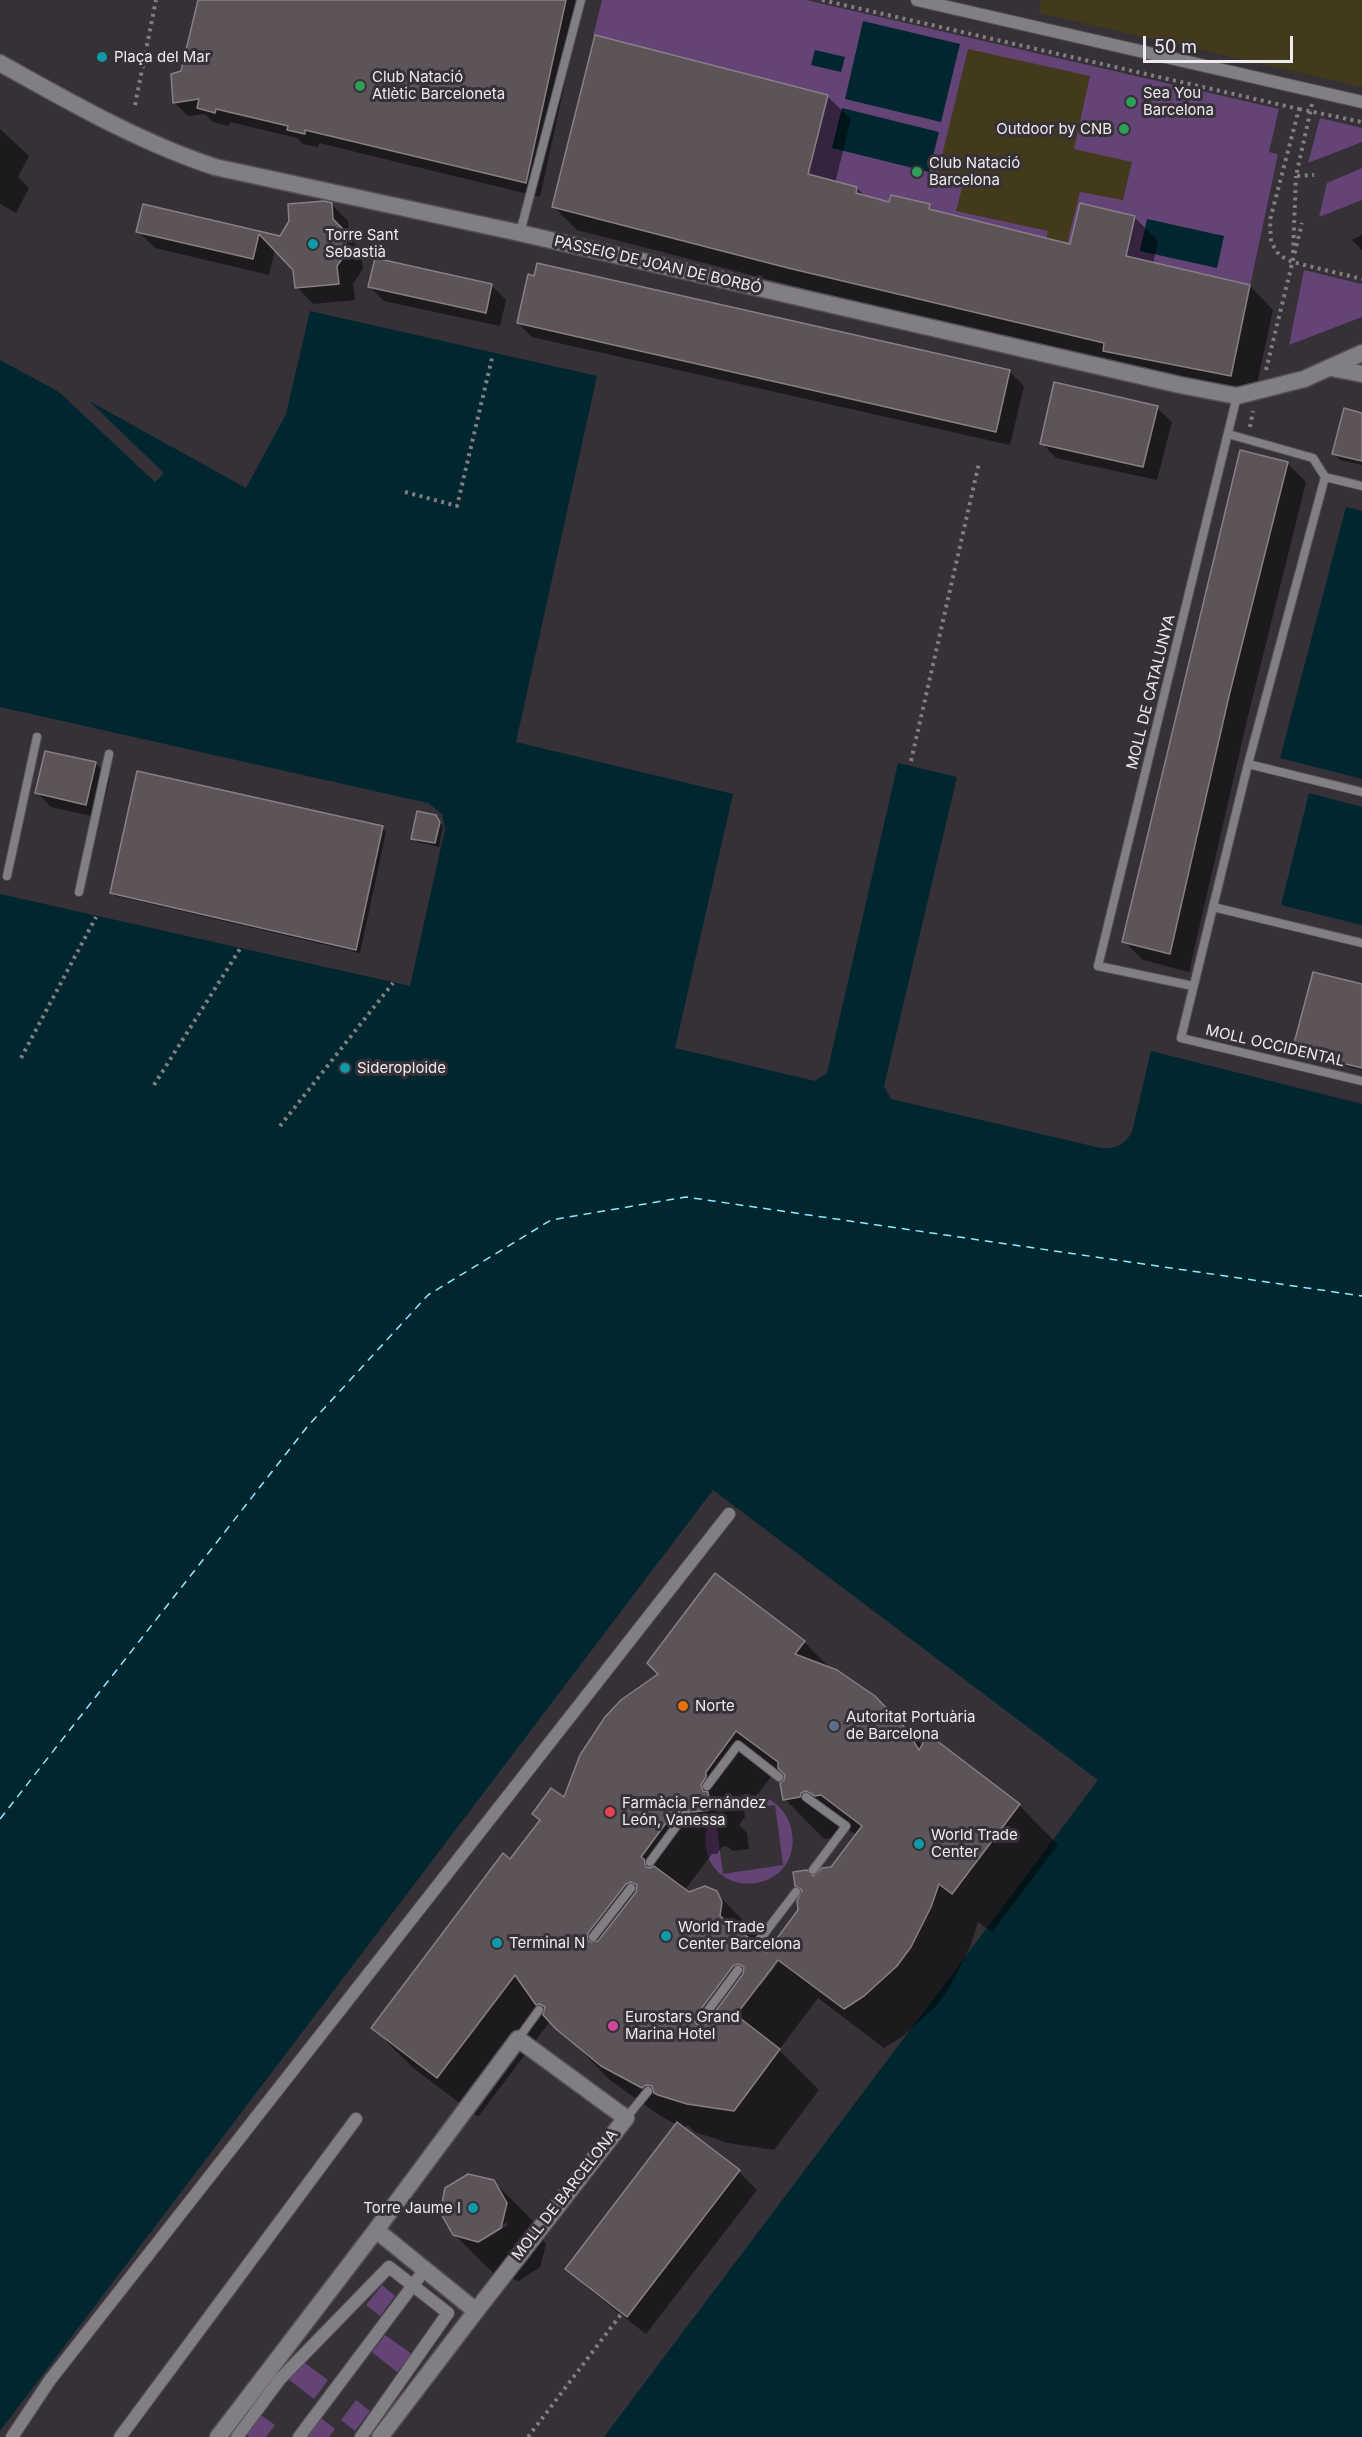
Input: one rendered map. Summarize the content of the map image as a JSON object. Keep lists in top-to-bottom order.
{
  "streets": {
    "street": ["PASSEIG DE JOAN DE BORBÓ", "MOLL DE BARCELONA"],
    "lane": ["MOLL DE CATALUNYA", "MOLL OCCIDENTAL"]
  },
  "crossings": [
    ["PASSEIG DE JOAN DE BORBÓ", "MOLL DE CATALUNYA"],
    ["MOLL DE CATALUNYA", "MOLL OCCIDENTAL"]
  ],
  "places": [
    "Plaça del Mar",
    "Club Natació Atlètic Barceloneta",
    "Sea You Barcelona",
    "Outdoor by CNB",
    "Club Natació Barcelona",
    "Torre Sant Sebastià",
    "Sideroploide",
    "Norte",
    "Autoritat Portuària de Barcelona",
    "Farmàcia Fernández León, Vanessa",
    "World Trade Center",
    "World Trade Center Barcelona",
    "Terminal N",
    "Eurostars Grand Marina Hotel",
    "Torre Jaume I"
  ],
  "scale_bar": "50 m"
}
